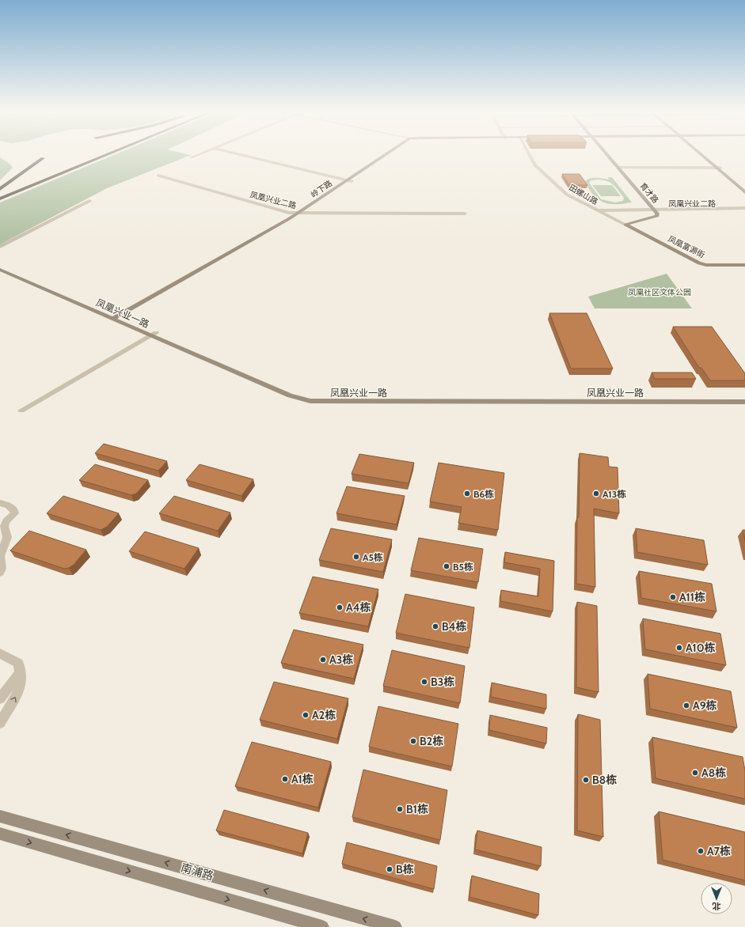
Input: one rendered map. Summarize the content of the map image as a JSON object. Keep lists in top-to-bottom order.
{
  "streets": {
    "street": [
      "岭下路",
      "育才路",
      "田螺山路",
      "凤凰兴业二路",
      "凤凰富源街",
      "凤凰兴业一路",
      "南浦路"
    ]
  },
  "crossings": [
    ["岭下路", "凤凰兴业二路"],
    ["岭下路", "凤凰兴业一路"],
    ["育才路", "田螺山路"],
    ["育才路", "凤凰兴业二路"],
    ["育才路", "凤凰富源街"],
    ["田螺山路", "凤凰兴业二路"],
    ["田螺山路", "凤凰富源街"]
  ],
  "parks": ["凤凰社区文体公园"],
  "places": [
    "B6栋",
    "A13栋",
    "A5栋",
    "B5栋",
    "A11栋",
    "A4栋",
    "B4栋",
    "A10栋",
    "A3栋",
    "B3栋",
    "A9栋",
    "A2栋",
    "B2栋",
    "A8栋",
    "A1栋",
    "B8栋",
    "B1栋",
    "A7栋",
    "B栋"
  ],
  "north": "bottom"
}
